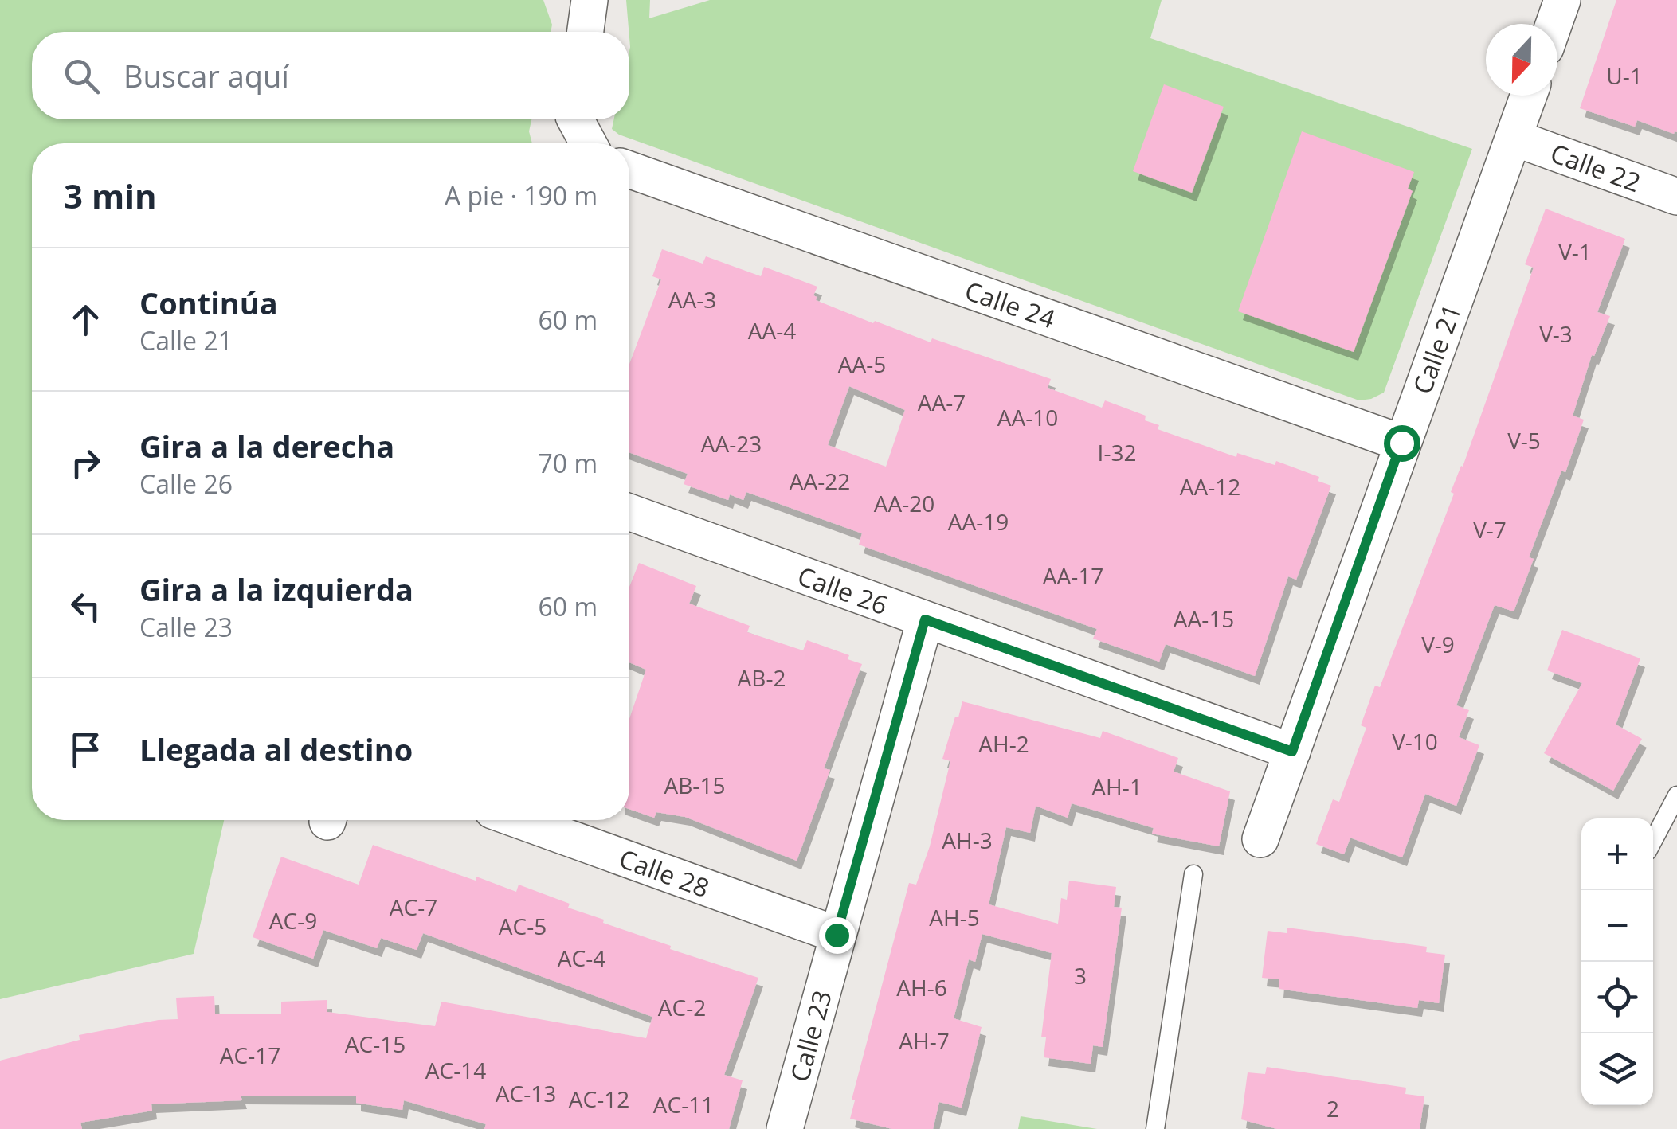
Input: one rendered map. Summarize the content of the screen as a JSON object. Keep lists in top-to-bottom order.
{
  "streets": {
    "street": [
      "Calle 22",
      "Calle 24",
      "Calle 21",
      "Calle 26",
      "Calle 28",
      "Calle 23"
    ]
  },
  "crossings": [
    ["Calle 22", "Calle 21"],
    ["Calle 24", "Calle 21"],
    ["Calle 21", "Calle 26"],
    ["Calle 26", "Calle 23"],
    ["Calle 28", "Calle 23"]
  ],
  "house_numbers": [
    "U-1",
    "V-1",
    "AA-3",
    "AA-4",
    "V-3",
    "AA-5",
    "AA-7",
    "AA-10",
    "V-5",
    "AA-23",
    "I-32",
    "AA-22",
    "AA-12",
    "AA-20",
    "AA-19",
    "V-7",
    "AA-17",
    "AA-15",
    "V-9",
    "AB-2",
    "V-10",
    "AH-2",
    "AB-15",
    "AH-1",
    "AH-3",
    "AC-7",
    "AH-5",
    "AC-9",
    "AC-5",
    "AC-4",
    "3",
    "AH-6",
    "AC-2",
    "AH-7",
    "AC-15",
    "AC-17",
    "AC-14",
    "AC-13",
    "AC-12",
    "AC-11",
    "2"
  ],
  "north": "bottom",
  "page": {
    "search": "Buscar aquí",
    "heading": ["3 min", "A pie · 190 m"],
    "list": [
      ["Continúa", "Calle 21", "60 m"],
      ["Gira a la derecha", "Calle 26", "70 m"],
      ["Gira a la izquierda", "Calle 23", "60 m"],
      "Llegada al destino"
    ],
    "map_buttons": ["+", "−"]
  }
}
